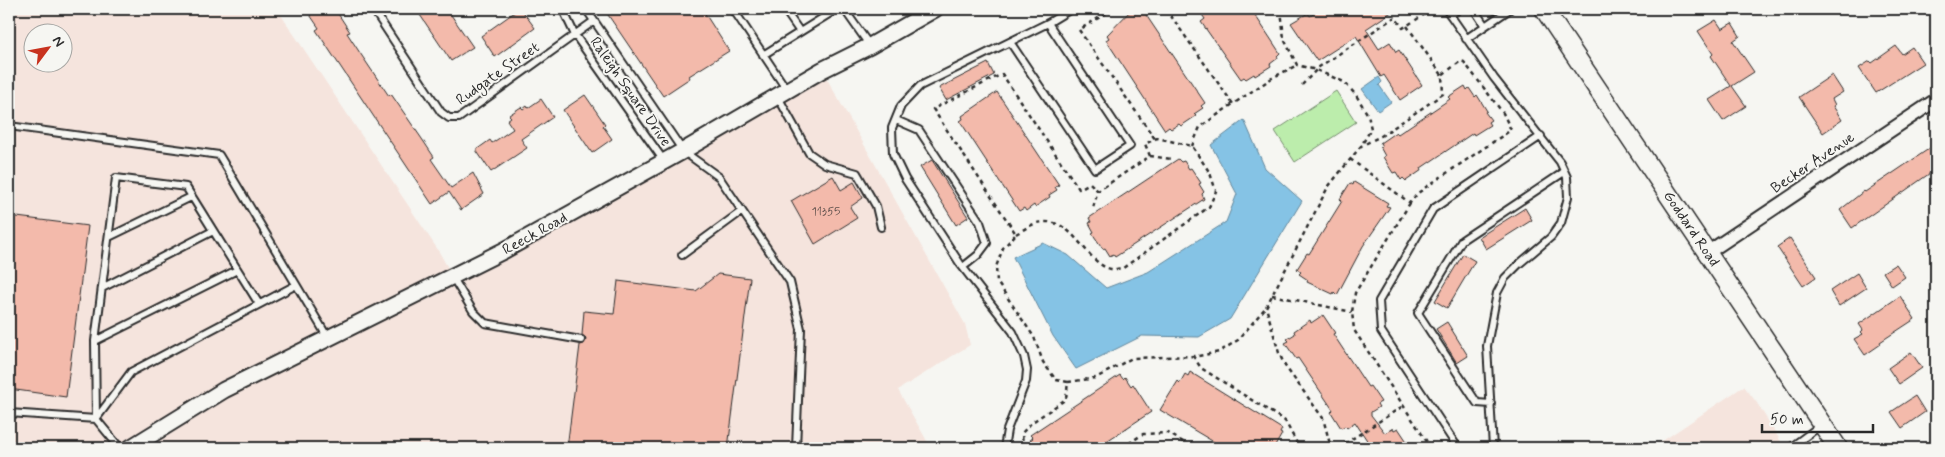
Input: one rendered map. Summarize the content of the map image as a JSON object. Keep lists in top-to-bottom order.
{
  "streets": {
    "main road": ["Goddard Road"],
    "street": ["Becker Avenue", "Reeck Road"],
    "lane": ["Rudgate Street", "Raleigh Square Drive"]
  },
  "crossings": [
    ["Rudgate Street", "Raleigh Square Drive"],
    ["Raleigh Square Drive", "Reeck Road"],
    ["Becker Avenue", "Goddard Road"]
  ],
  "house_numbers": ["11355"],
  "scale_bar": "50 m",
  "north": "top right"
}
